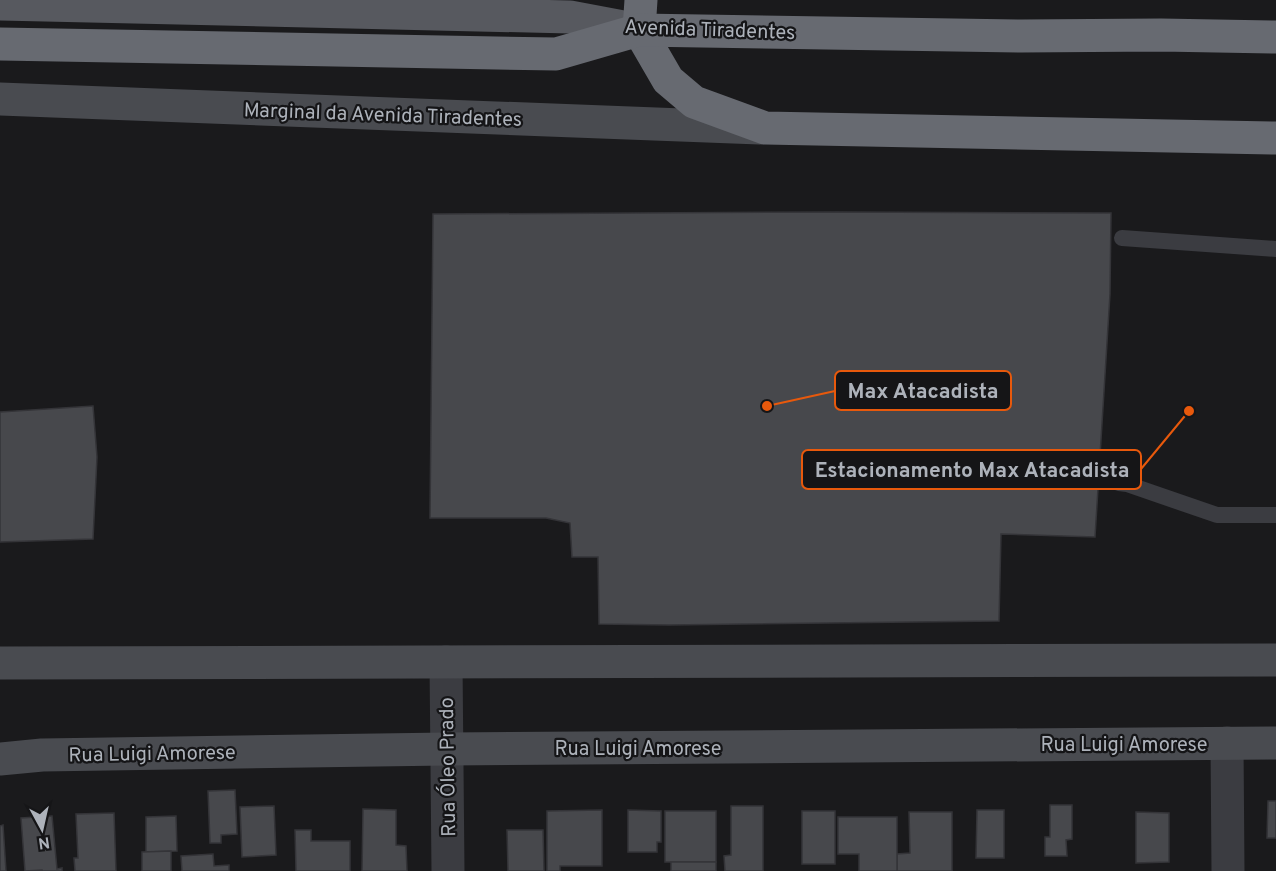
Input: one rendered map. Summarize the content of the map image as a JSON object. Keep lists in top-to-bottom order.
{
  "streets": {
    "highway": ["Avenida Tiradentes"],
    "street": ["Marginal da Avenida Tiradentes", "Rua Luigi Amorese", "Rua Óleo Prado"]
  },
  "crossings": [
    ["Rua Luigi Amorese", "Rua Óleo Prado"]
  ],
  "places": ["Max Atacadista", "Estacionamento Max Atacadista"],
  "north": "bottom"
}
